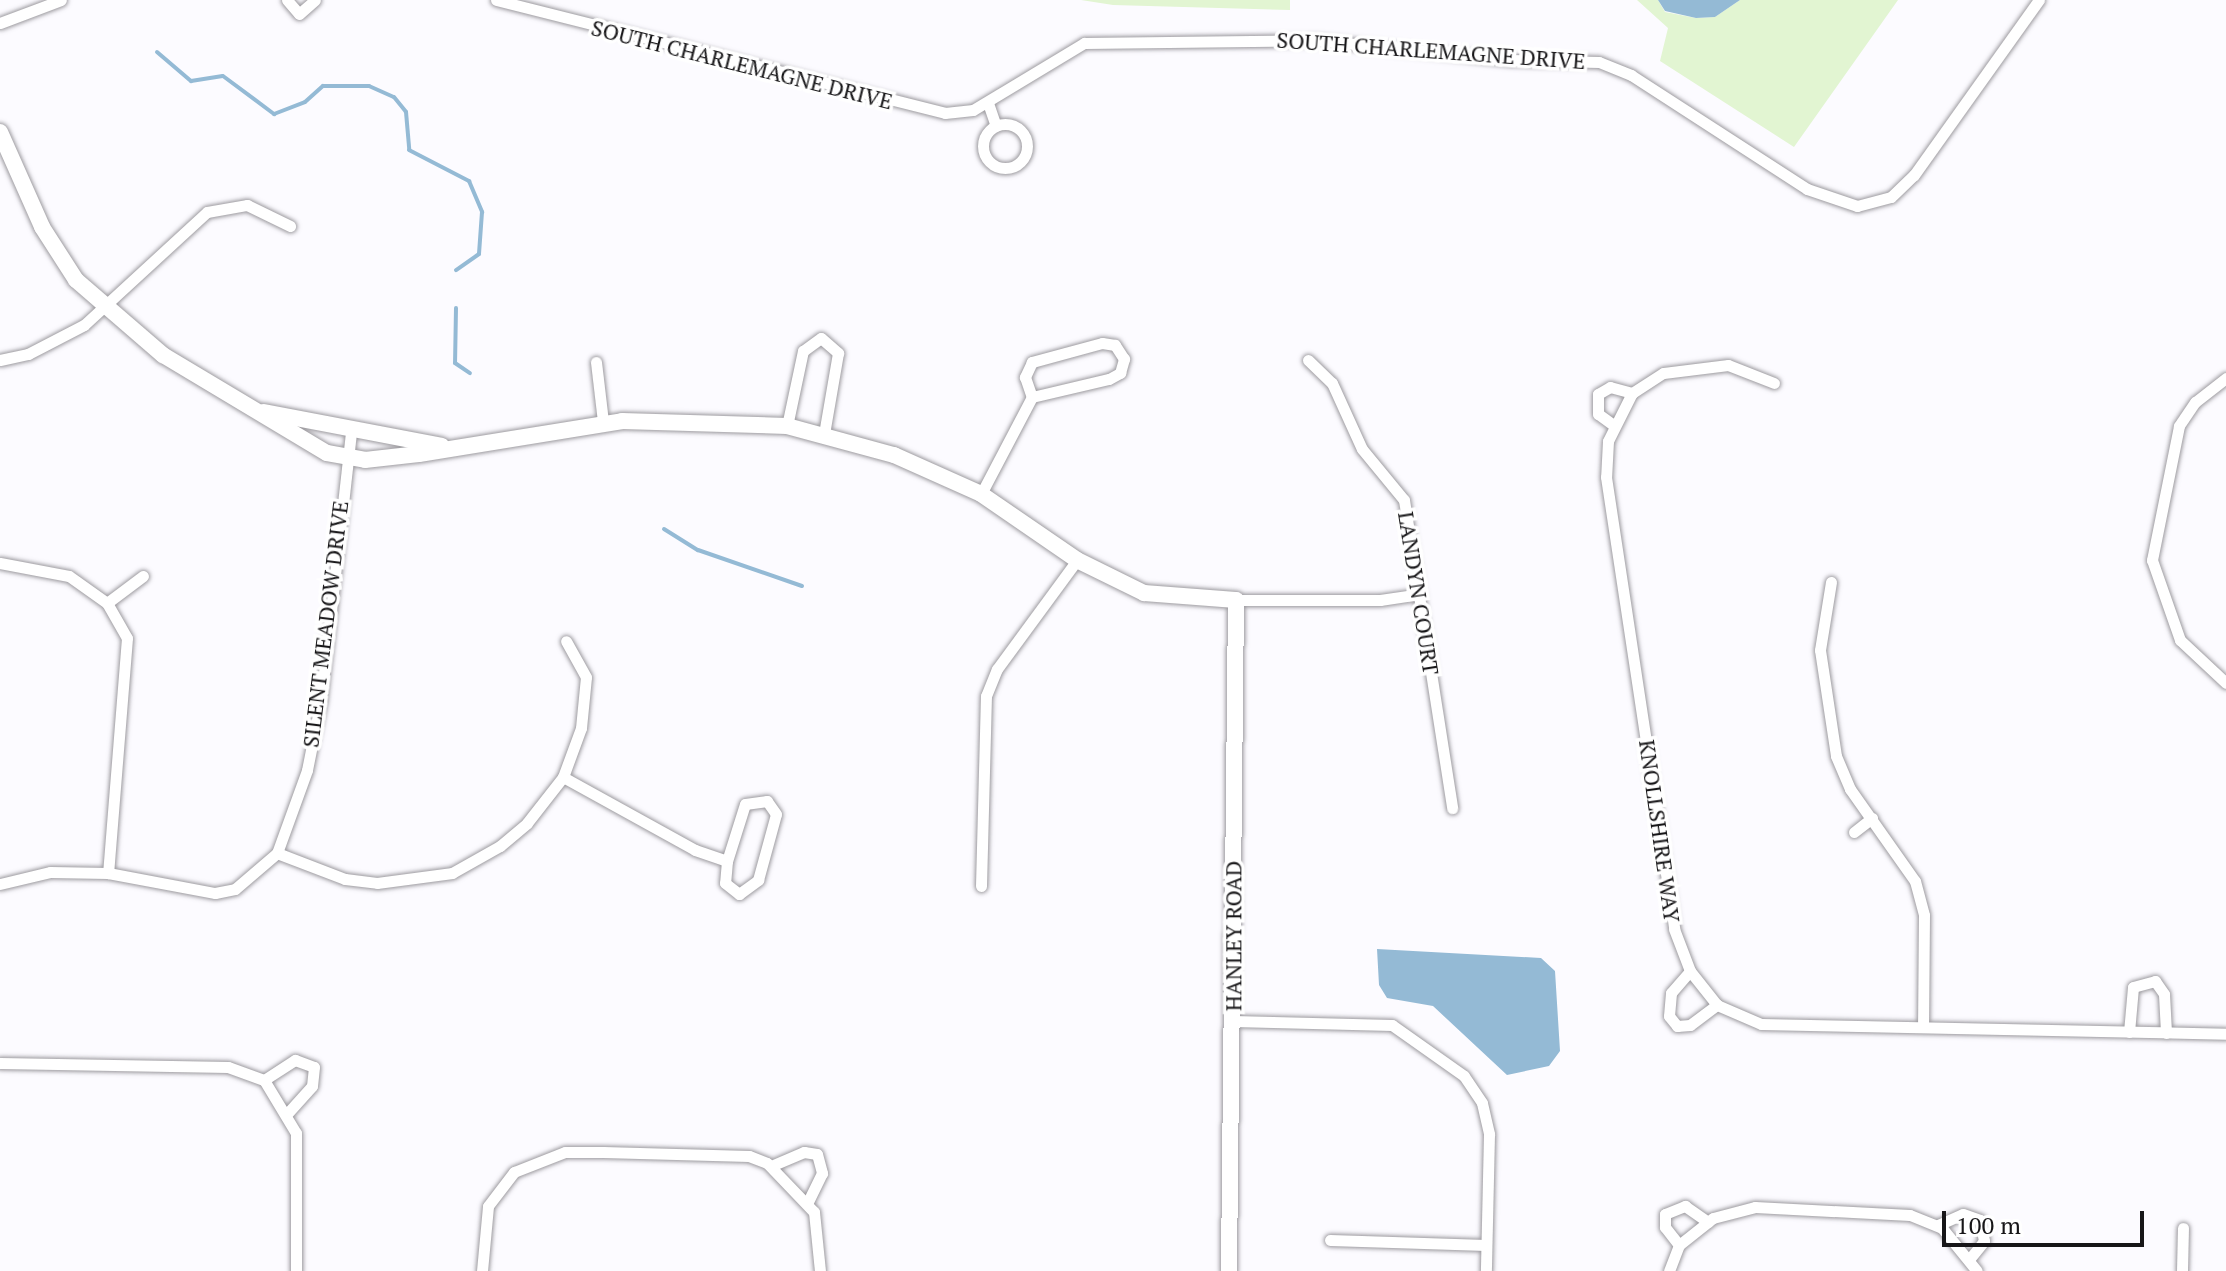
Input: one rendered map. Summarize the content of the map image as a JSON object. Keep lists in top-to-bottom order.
{
  "streets": {
    "street": [
      "SOUTH CHARLEMAGNE DRIVE",
      "LANDYN COURT",
      "SILENT MEADOW DRIVE",
      "KNOLLSHIRE WAY",
      "HANLEY ROAD"
    ]
  },
  "scale_bar": "100 m"
}
